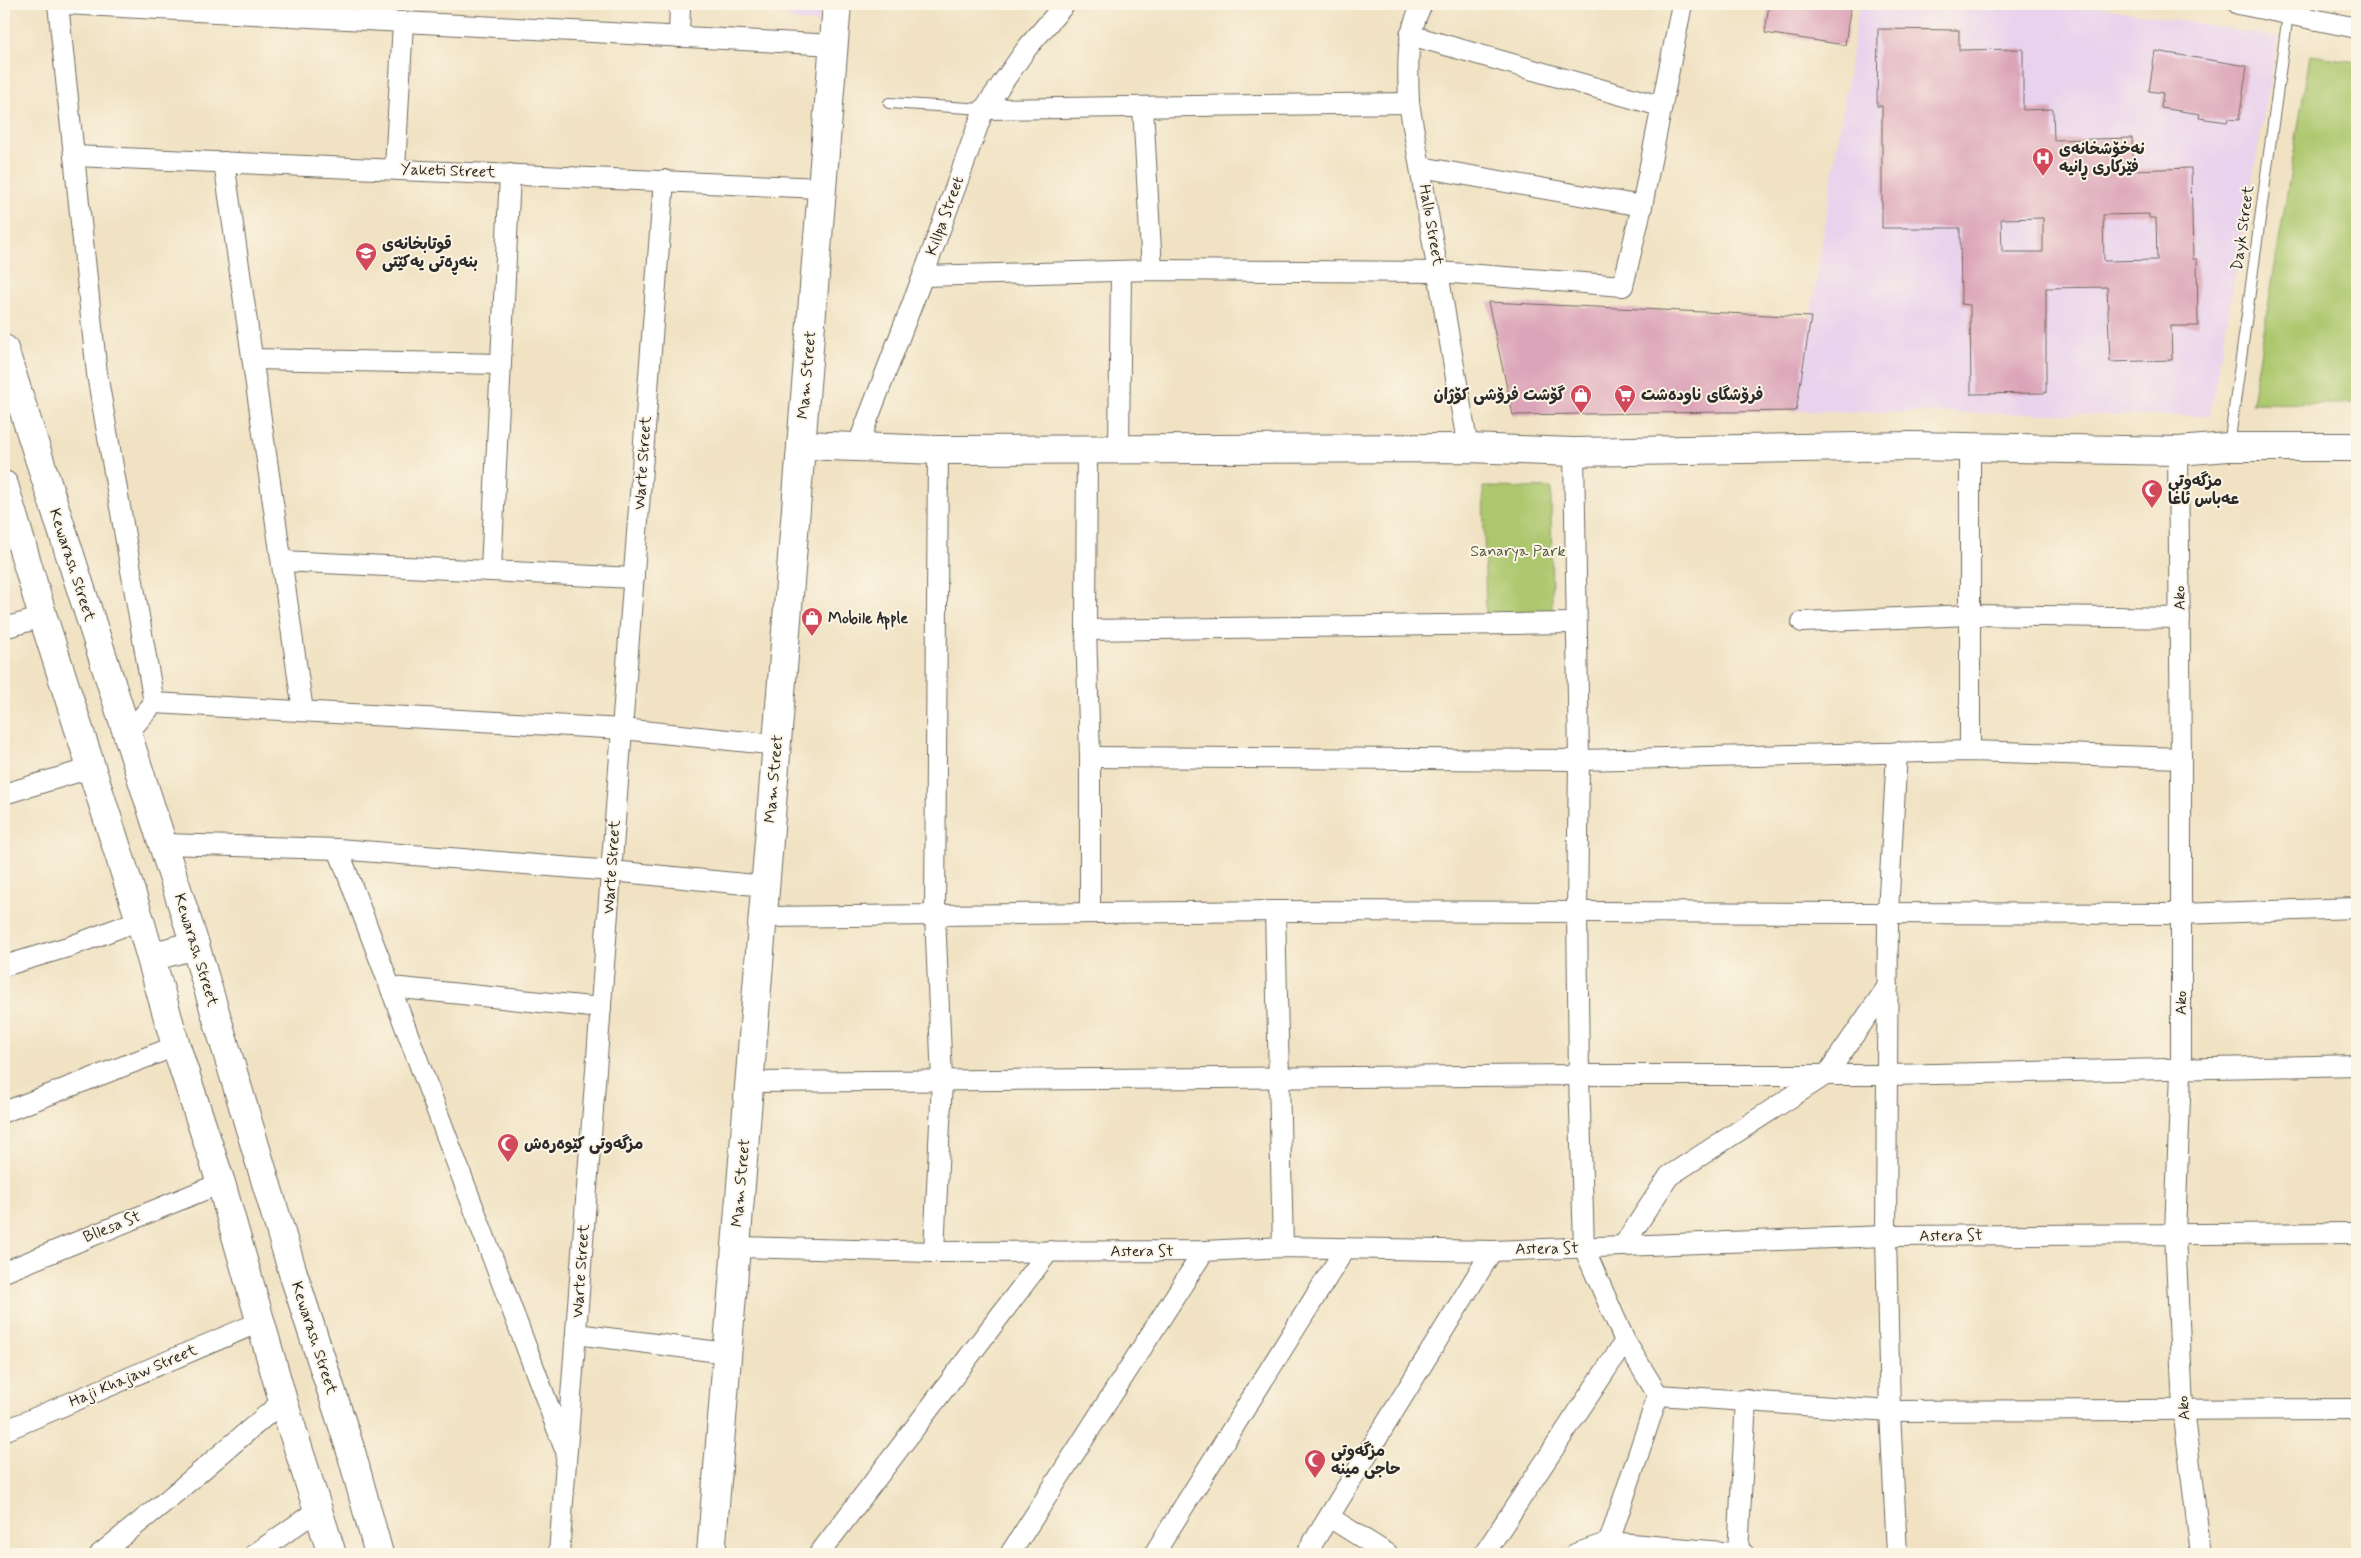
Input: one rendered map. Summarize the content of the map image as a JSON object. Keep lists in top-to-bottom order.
{
  "streets": {
    "street": [
      "Yaketi Street",
      "Killpa Street",
      "Hallo Street",
      "Mam Street",
      "Warte Street",
      "Kewarash Street",
      "Ako",
      "Bllesa St",
      "Astera St",
      "‌Haji Khajaw Street"
    ],
    "lane": ["Dayk Street"]
  },
  "crossings": [
    ["Yaketi Street", "Mam Street"],
    ["Yaketi Street", "Warte Street"],
    ["Mam Street", "Astera St"],
    ["Ako", "Astera St"]
  ],
  "parks": ["Sanarya Park"],
  "places": {
    "hospital": ["نەخۆشخانەی فێرکاری ڕانیە"],
    "school or university": ["قوتابخانەی بنەڕەتی یەکێتی"],
    "shop": ["گۆشت فرۆشی کۆژان", "Mobile Apple"],
    "supermarket": ["فرۆشگای ناوده‌شت"],
    "mosque": ["مزگەوتی عەباس ئاغا", "مزگەوتی کێوەرەش", "مزگەوتی حاجی مینە"]
  }
}
